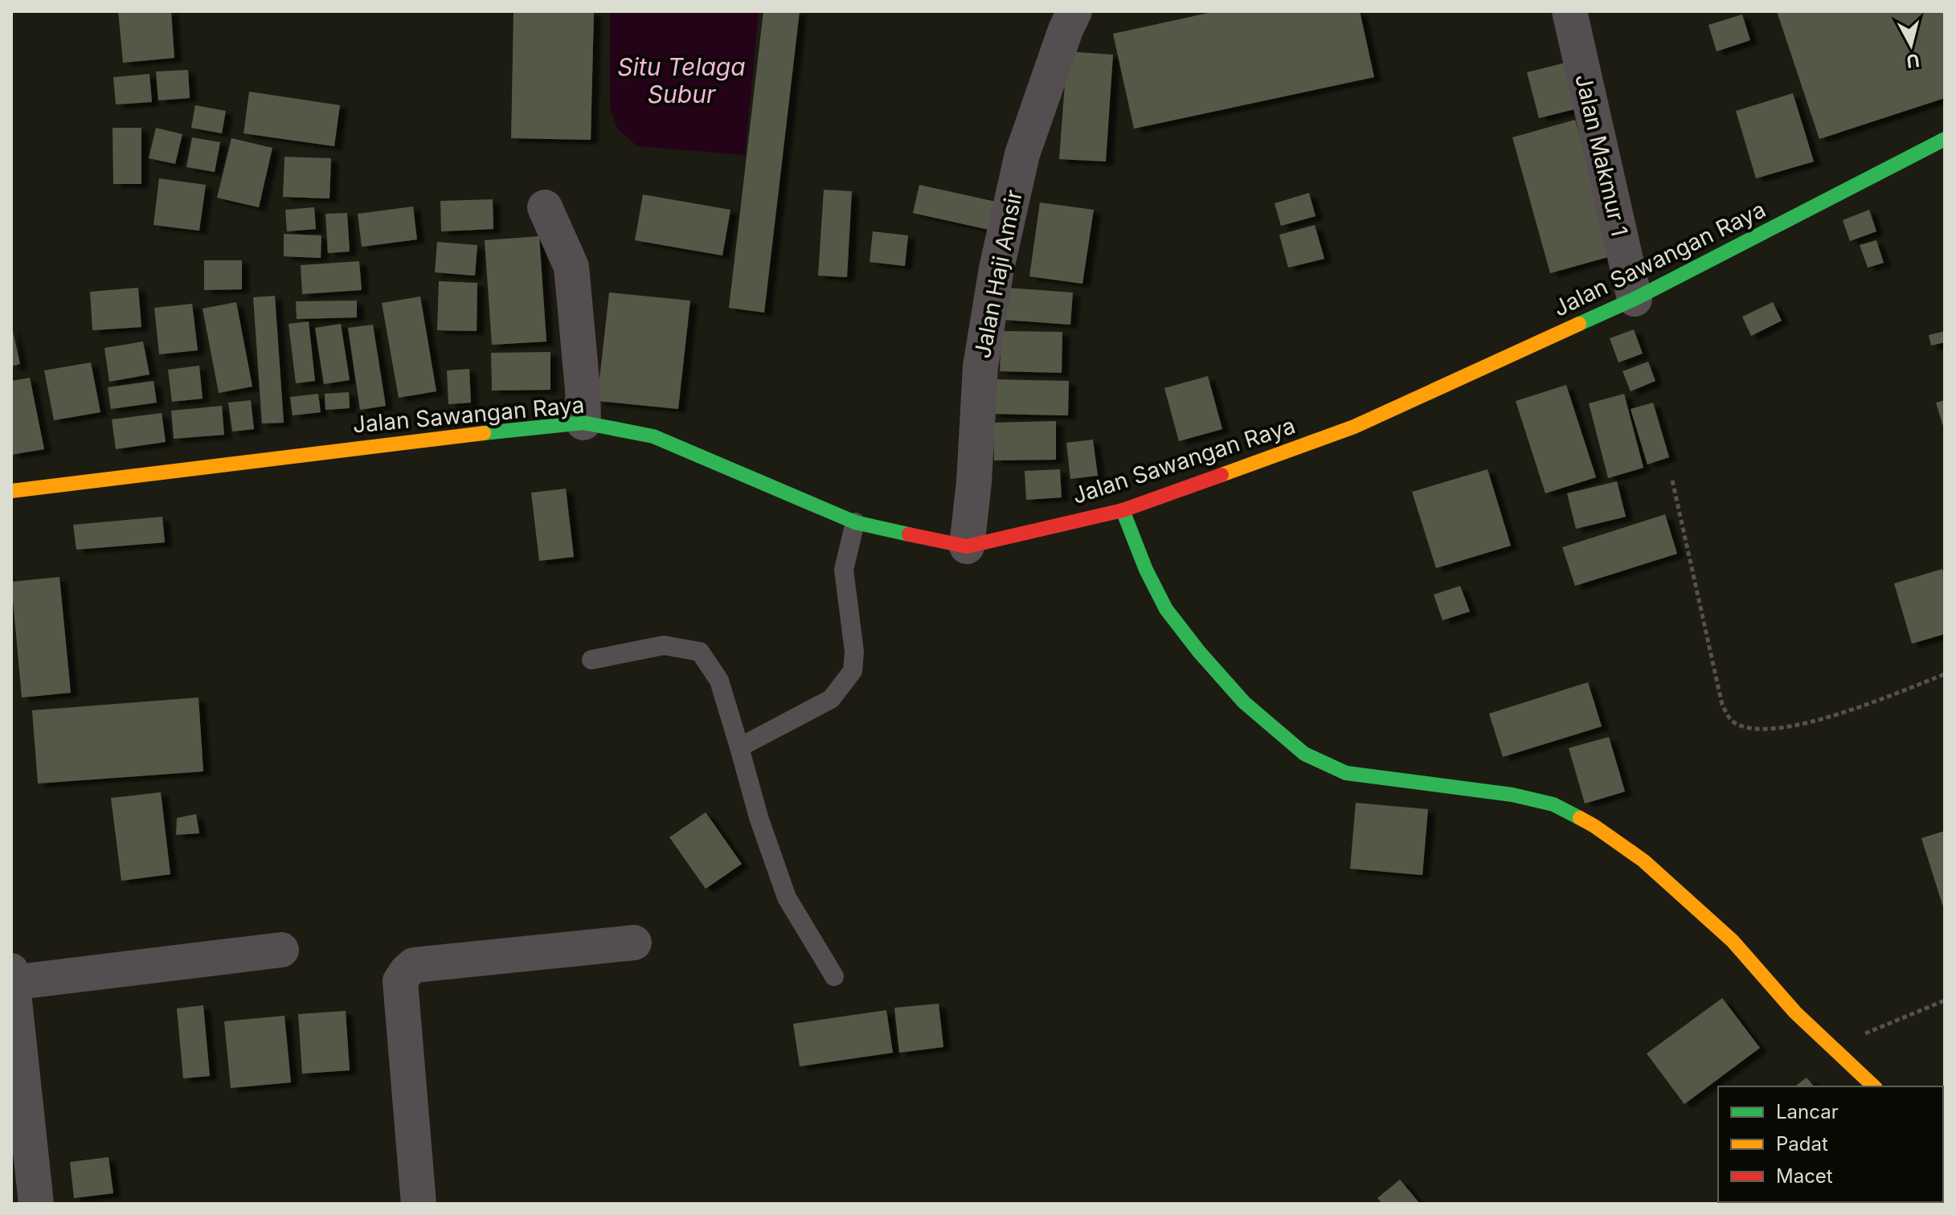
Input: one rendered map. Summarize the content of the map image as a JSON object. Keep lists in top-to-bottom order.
{
  "streets": {
    "main road": ["Jalan Sawangan Raya"],
    "street": ["Jalan Makmur 1", "Jalan Haji Amsir"]
  },
  "crossings": [
    ["Jalan Makmur 1", "Jalan Sawangan Raya"],
    ["Jalan Sawangan Raya", "Jalan Haji Amsir"]
  ],
  "water": ["Situ Telaga Subur"],
  "legend": ["Lancar", "Padat", "Macet"],
  "north": "bottom"
}
